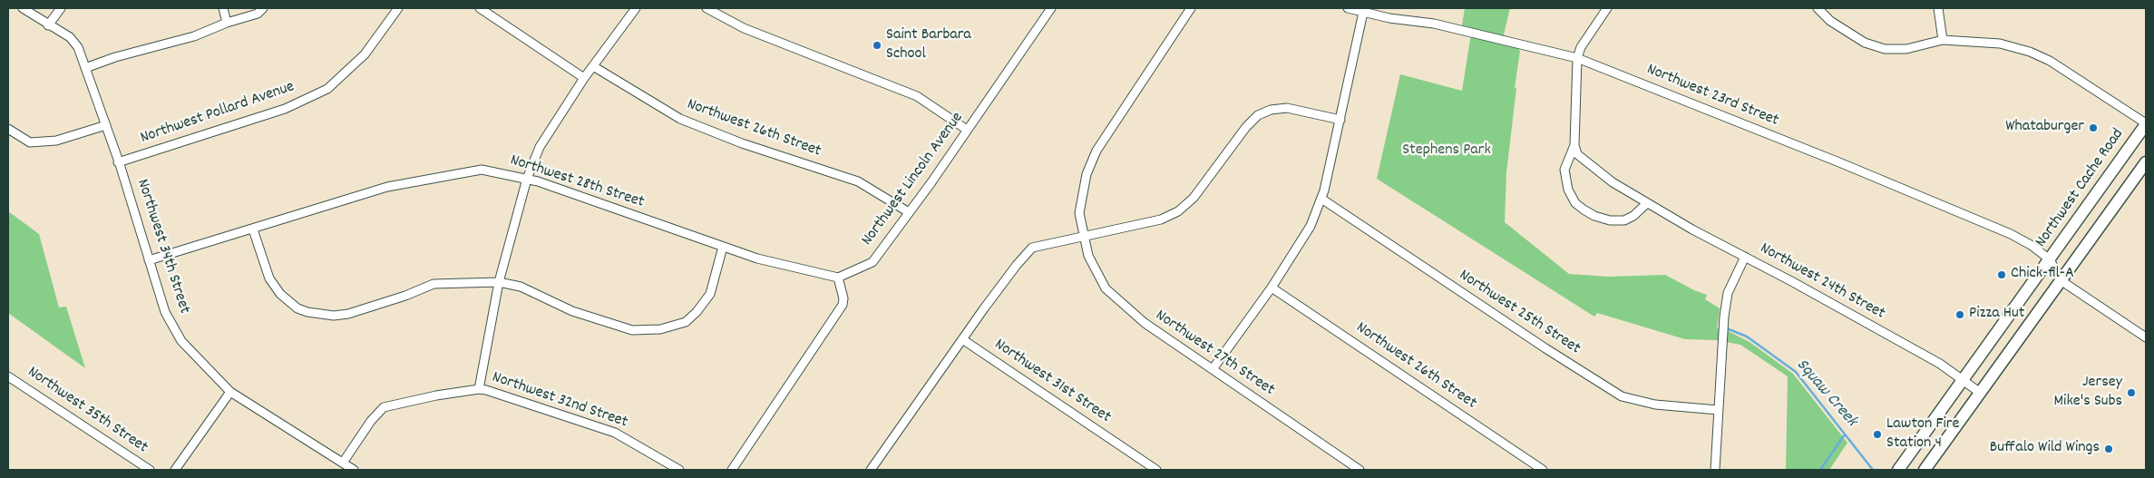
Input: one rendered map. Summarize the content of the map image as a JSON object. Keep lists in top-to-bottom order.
{
  "streets": {
    "main road": ["Northwest Cache Road"],
    "street": [
      "Northwest 23rd Street",
      "Northwest Pollard Avenue",
      "Northwest 26th Street",
      "Northwest Lincoln Avenue",
      "Northwest 28th Street",
      "Northwest 34th Street",
      "Northwest 24th Street",
      "Northwest 25th Street",
      "Northwest 27th Street",
      "Northwest 31st Street",
      "Northwest 32nd Street",
      "Northwest 35th Street"
    ]
  },
  "crossings": [
    ["Northwest 23rd Street", "Northwest Cache Road"],
    ["Northwest Pollard Avenue", "Northwest 34th Street"],
    ["Northwest 26th Street", "Northwest Lincoln Avenue"],
    ["Northwest Lincoln Avenue", "Northwest 28th Street"],
    ["Northwest 28th Street", "Northwest 34th Street"],
    ["Northwest Cache Road", "Northwest 24th Street"],
    ["Northwest 34th Street", "Northwest 32nd Street"]
  ],
  "water": ["Squaw Creek"],
  "parks": ["Stephens Park"],
  "places": [
    "Saint Barbara School",
    "Whataburger",
    "Chick-fil-A",
    "Pizza Hut",
    "Jersey Mike's Subs",
    "Lawton Fire Station 4",
    "Buffalo Wild Wings"
  ]
}
